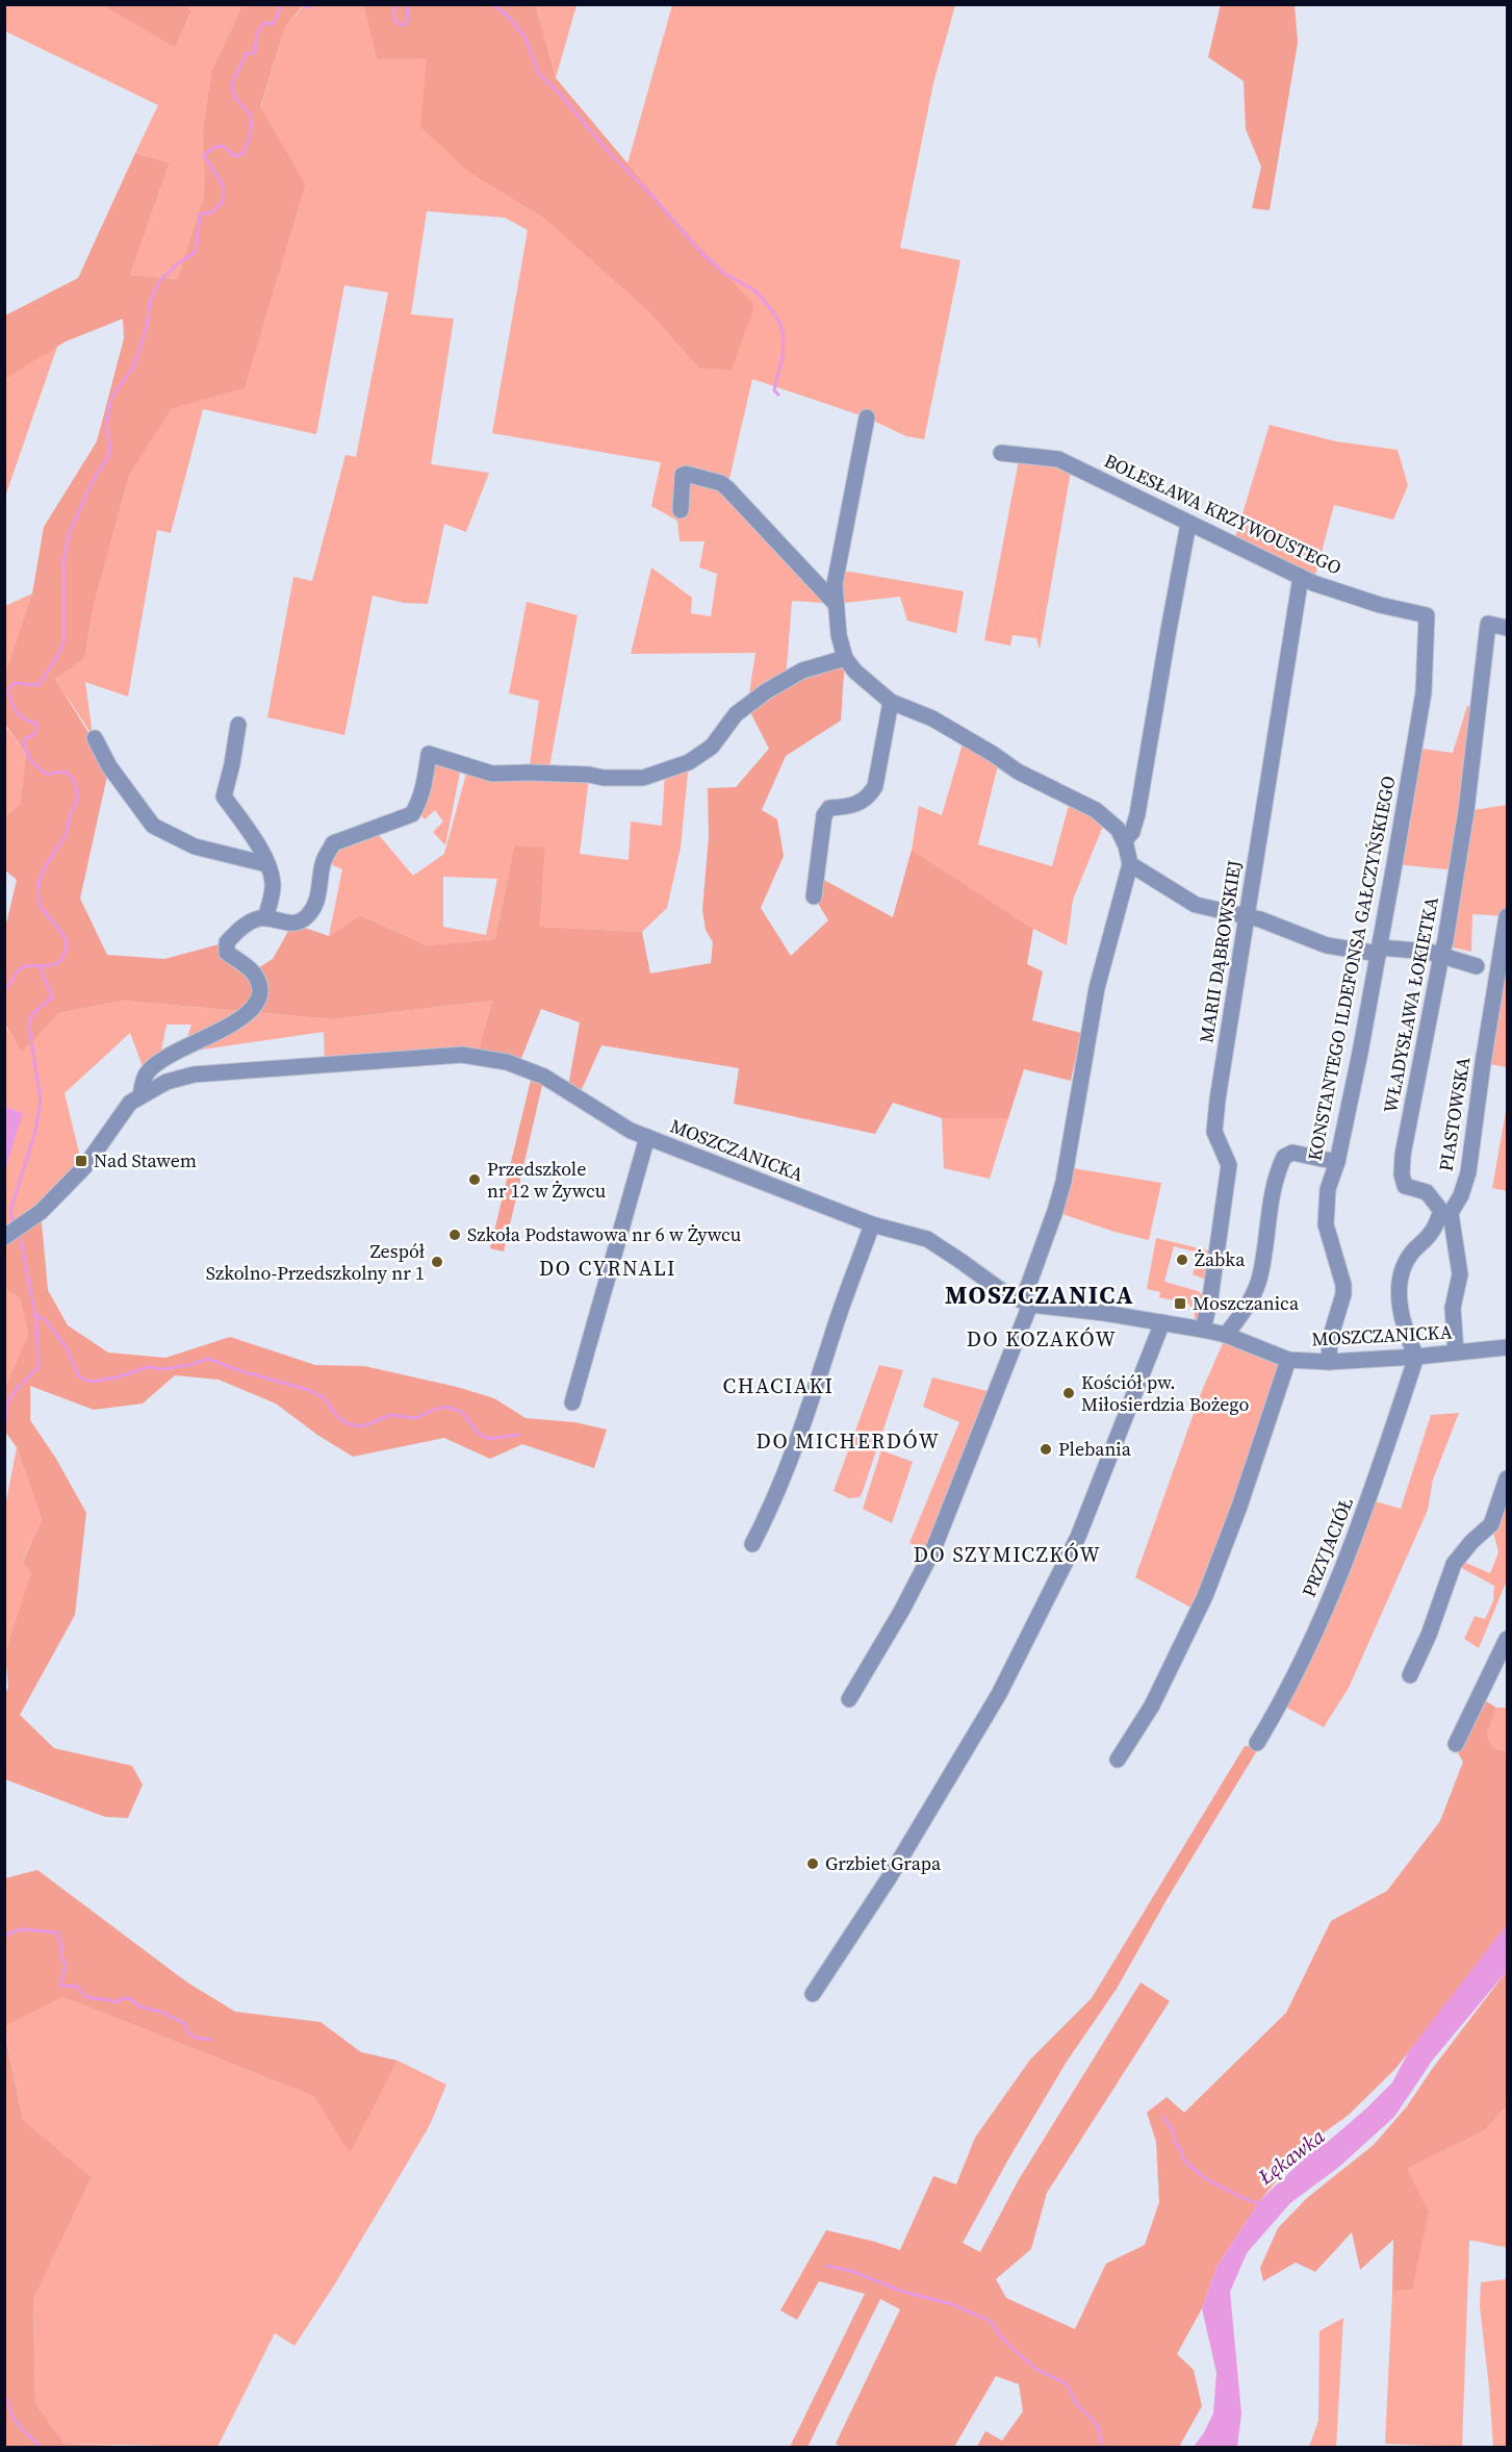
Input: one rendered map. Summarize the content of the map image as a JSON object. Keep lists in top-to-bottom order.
{
  "streets": {
    "street": [
      "BOLESŁAWA KRZYWOUSTEGO",
      "MARII DĄBROWSKIEJ",
      "KONSTANTEGO ILDEFONSA GAŁCZYŃSKIEGO",
      "WŁADYSŁAWA ŁOKIETKA",
      "PIASTOWSKA",
      "MOSZCZANICKA",
      "PRZYJACIÓŁ"
    ]
  },
  "crossings": [
    ["BOLESŁAWA KRZYWOUSTEGO", "MARII DĄBROWSKIEJ"],
    ["BOLESŁAWA KRZYWOUSTEGO", "KONSTANTEGO ILDEFONSA GAŁCZYŃSKIEGO"],
    ["MARII DĄBROWSKIEJ", "MOSZCZANICKA"],
    ["KONSTANTEGO ILDEFONSA GAŁCZYŃSKIEGO", "MOSZCZANICKA"],
    ["WŁADYSŁAWA ŁOKIETKA", "PIASTOWSKA"],
    ["MOSZCZANICKA", "PRZYJACIÓŁ"]
  ],
  "districts": [
    "DO CYRNALI",
    "MOSZCZANICA",
    "DO KOZAKÓW",
    "CHACIAKI",
    "DO MICHERDÓW",
    "DO SZYMICZKÓW"
  ],
  "water": ["Łękawka"],
  "places": {
    "transit": ["Nad Stawem", "Moszczanica"],
    "other": [
      "Przedszkole nr 12 w Żywcu",
      "Szkoła Podstawowa nr 6 w Żywcu",
      "Żabka",
      "Zespół Szkolno-Przedszkolny nr 1",
      "Kościół pw. Miłosierdzia Bożego",
      "Plebania",
      "Grzbiet Grapa"
    ]
  }
}
